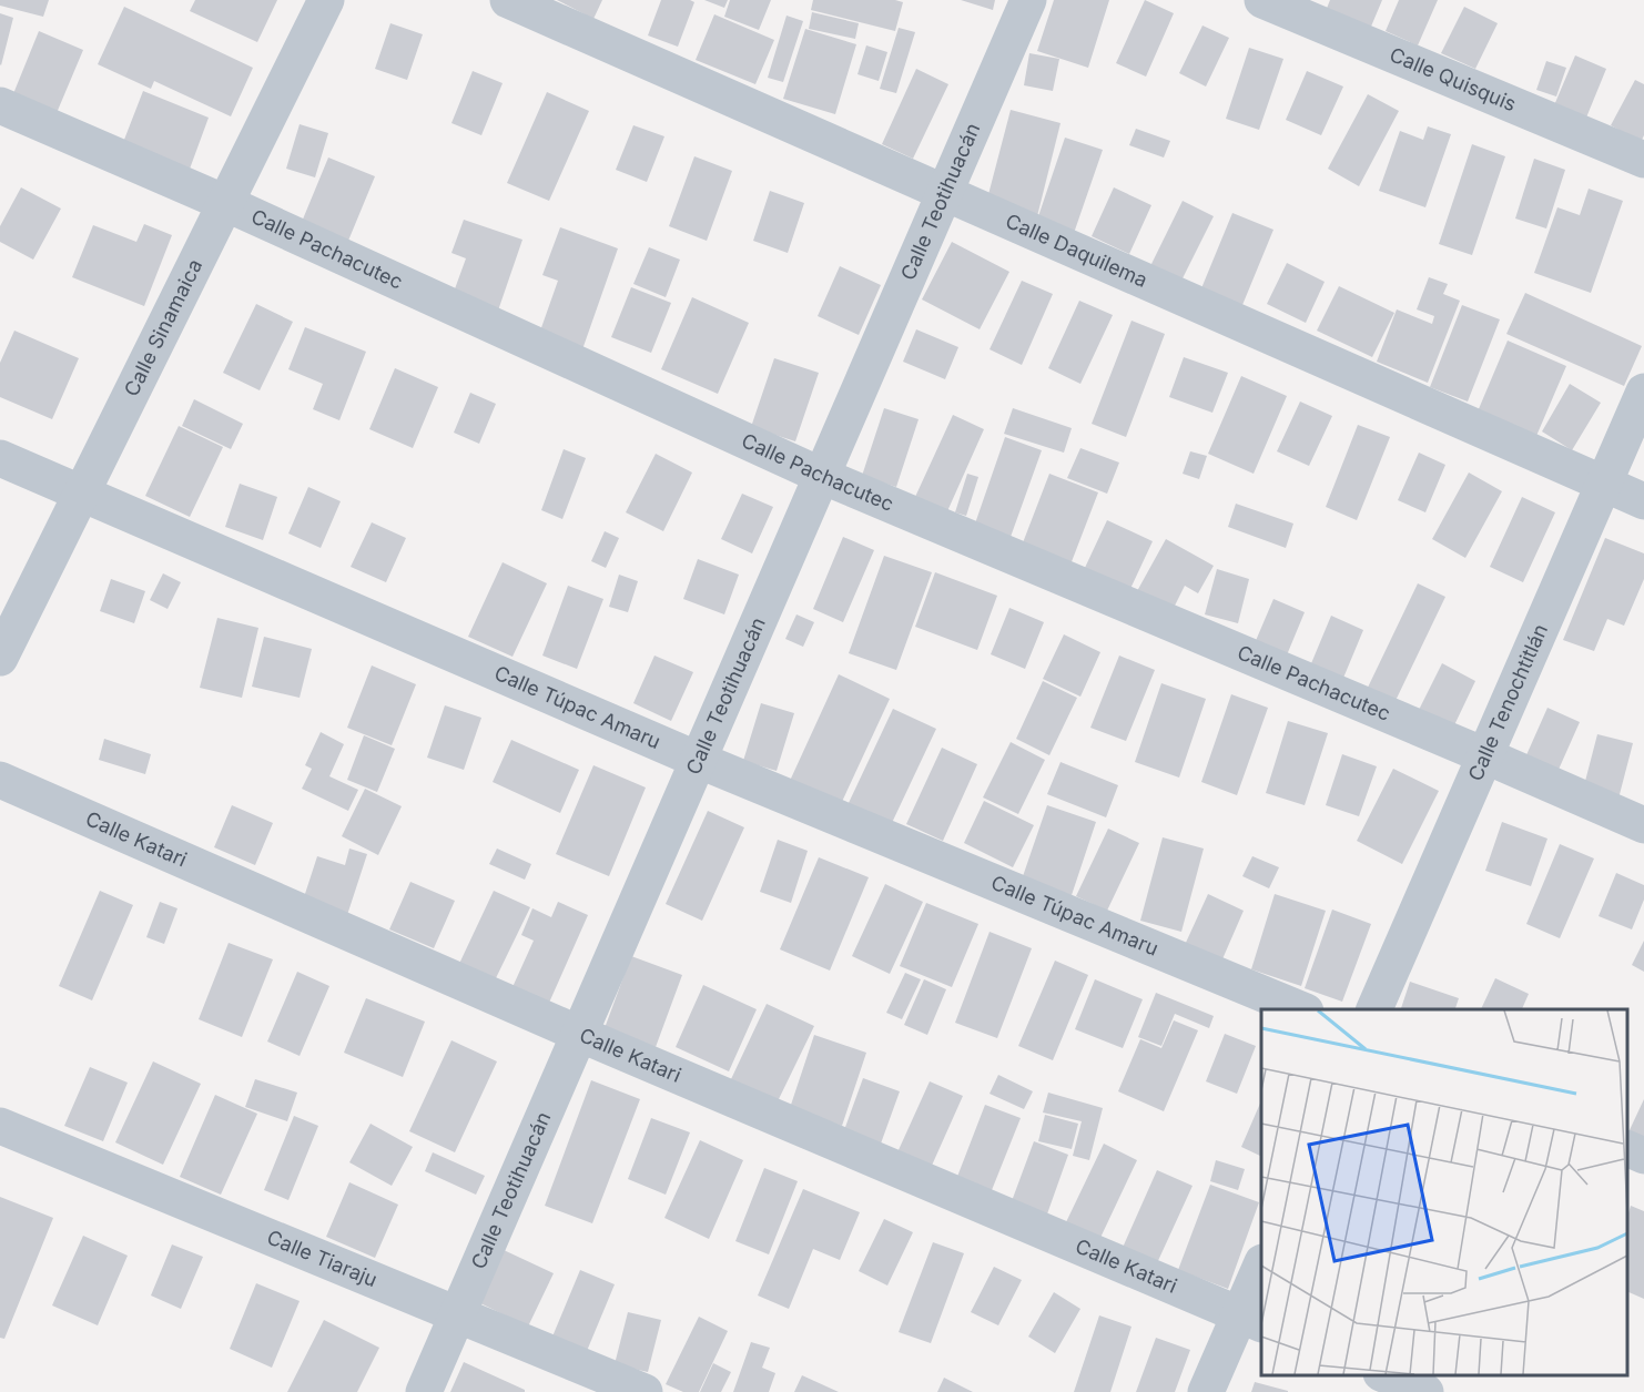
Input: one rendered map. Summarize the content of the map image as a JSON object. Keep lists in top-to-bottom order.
{
  "streets": {
    "street": [
      "Calle Quisquis",
      "Calle Teotihuacán",
      "Calle Pachacutec",
      "Calle Daquilema",
      "Calle Sinamaica",
      "Calle Tenochtitlán",
      "Calle Túpac Amaru",
      "Calle Katari",
      "Calle Tiaraju"
    ]
  },
  "crossings": [
    ["Calle Teotihuacán", "Calle Pachacutec"],
    ["Calle Teotihuacán", "Calle Daquilema"],
    ["Calle Teotihuacán", "Calle Túpac Amaru"],
    ["Calle Teotihuacán", "Calle Katari"],
    ["Calle Teotihuacán", "Calle Tiaraju"],
    ["Calle Pachacutec", "Calle Sinamaica"],
    ["Calle Pachacutec", "Calle Tenochtitlán"],
    ["Calle Daquilema", "Calle Tenochtitlán"],
    ["Calle Sinamaica", "Calle Túpac Amaru"]
  ]
}
